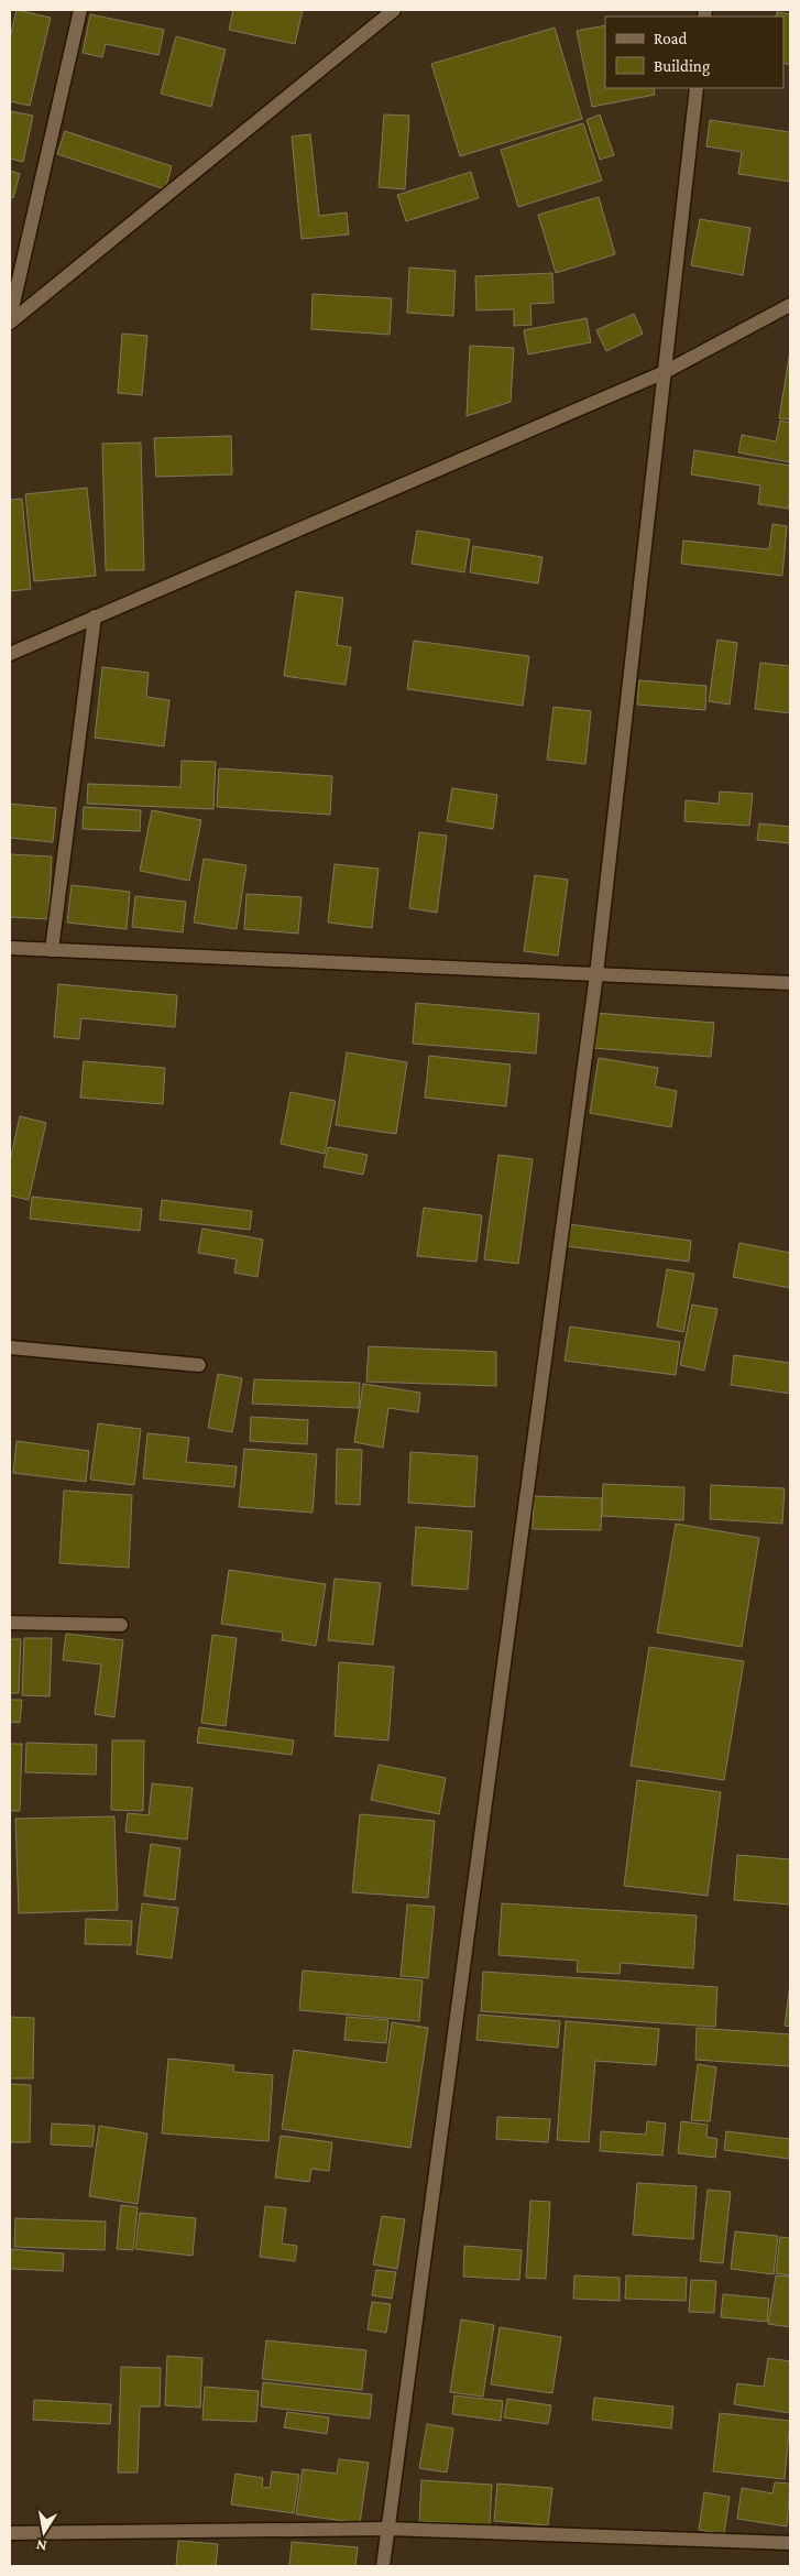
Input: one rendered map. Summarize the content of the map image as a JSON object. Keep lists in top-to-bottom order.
{
  "legend": ["Road", "Building"],
  "north": "bottom"
}
